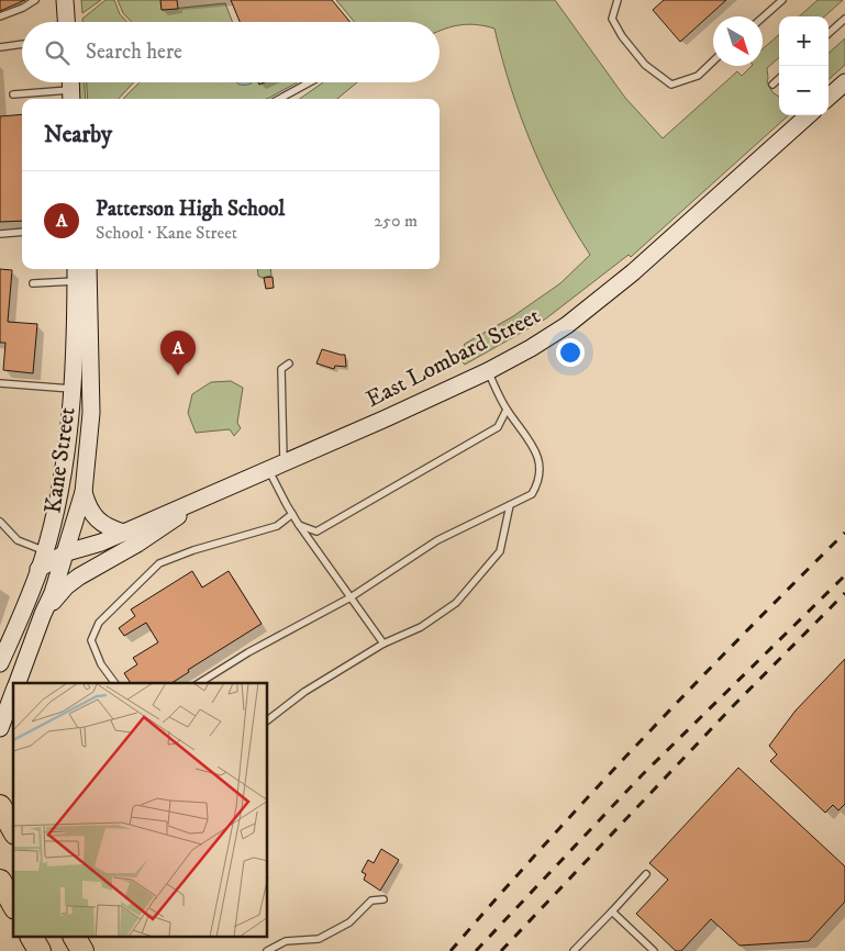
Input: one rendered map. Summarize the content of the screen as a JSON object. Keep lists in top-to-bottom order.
{
  "streets": {
    "main road": ["East Lombard Street", "Kane Street"]
  },
  "crossings": [
    ["East Lombard Street", "Kane Street"]
  ],
  "north": "bottom right",
  "page": {
    "map_buttons": ["+", "−"],
    "search": "Search here",
    "heading": "Nearby",
    "list": [
      {
        "mark": "A",
        "name": "Patterson High School",
        "note": "School · Kane Street",
        "value": "250 m"
      }
    ],
    "pins": "A"
  }
}
